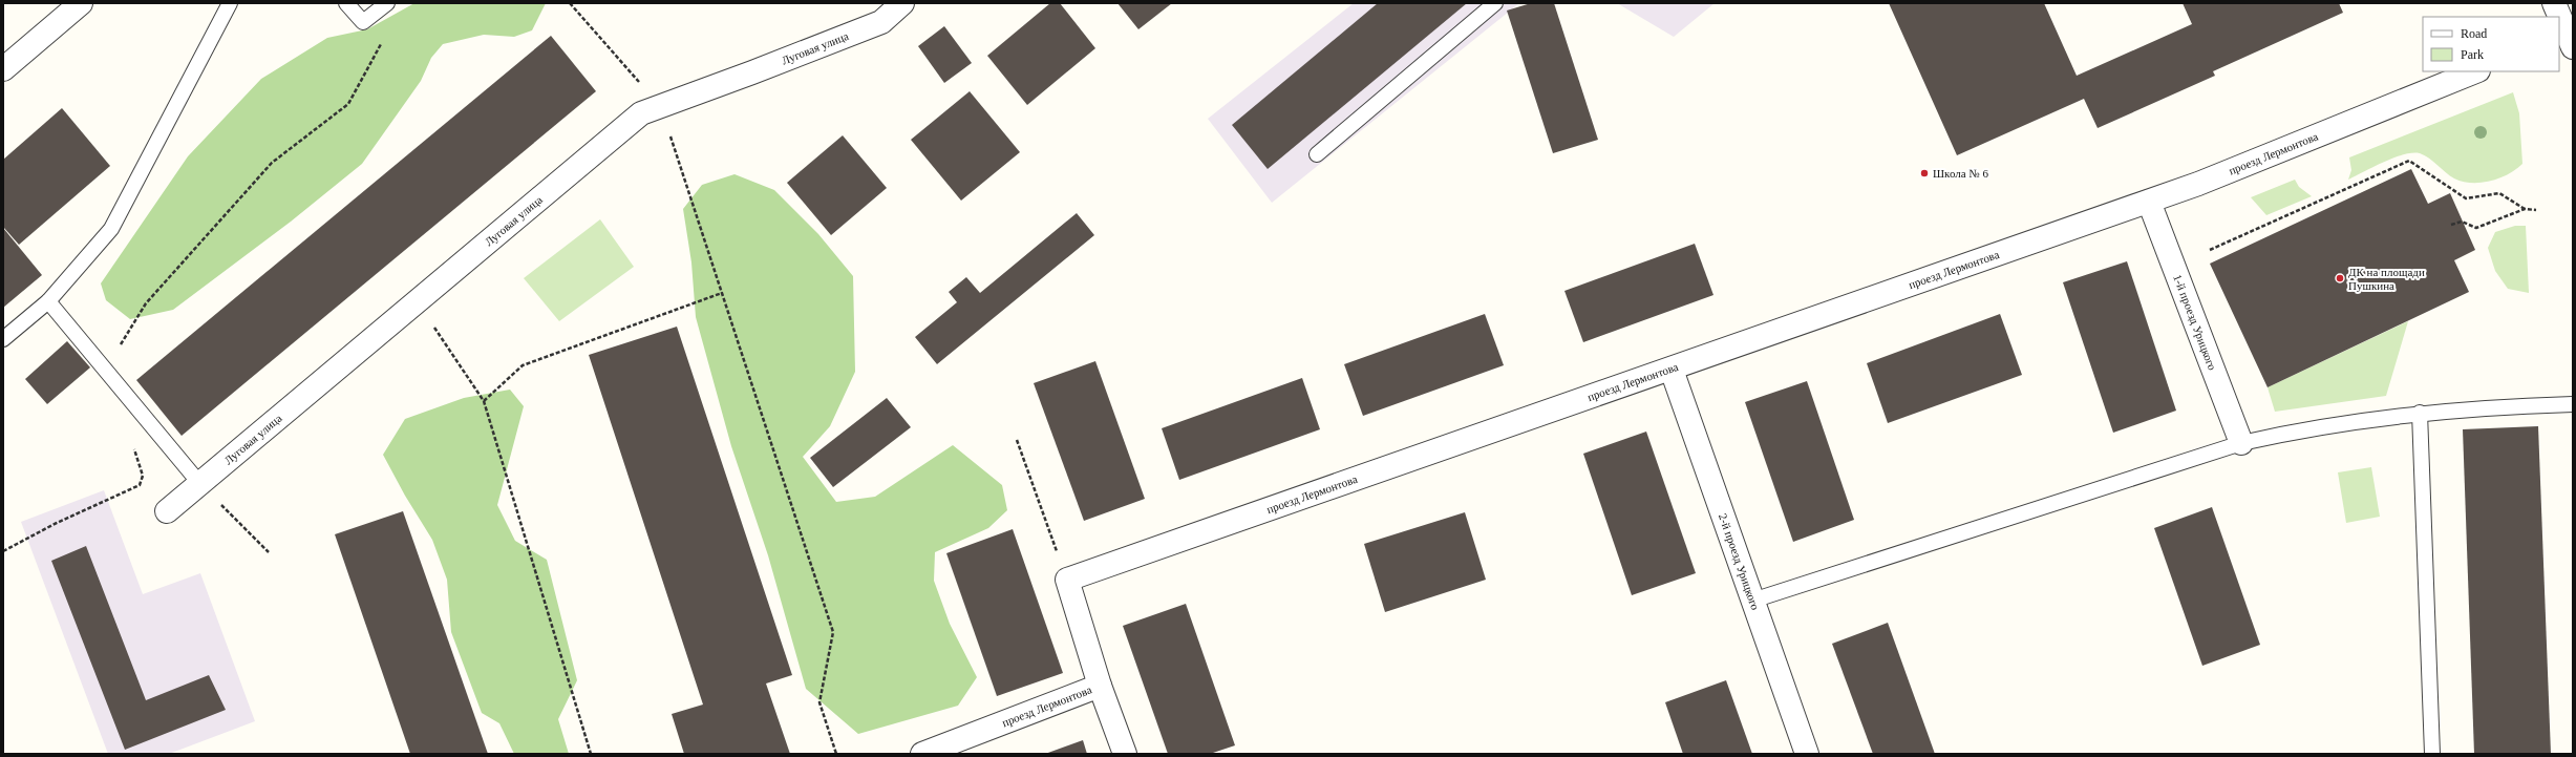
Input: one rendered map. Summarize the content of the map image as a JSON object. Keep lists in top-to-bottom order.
{
  "streets": {
    "street": [
      "Луговая улица",
      "проезд Лермонтова",
      "1-й проезд Урицкого",
      "2-й проезд Урицкого"
    ]
  },
  "crossings": [
    ["проезд Лермонтова", "1-й проезд Урицкого"],
    ["проезд Лермонтова", "2-й проезд Урицкого"]
  ],
  "places": ["Школа № 6", "ДК на площади Пушкина"],
  "legend": ["Road", "Park"]
}
